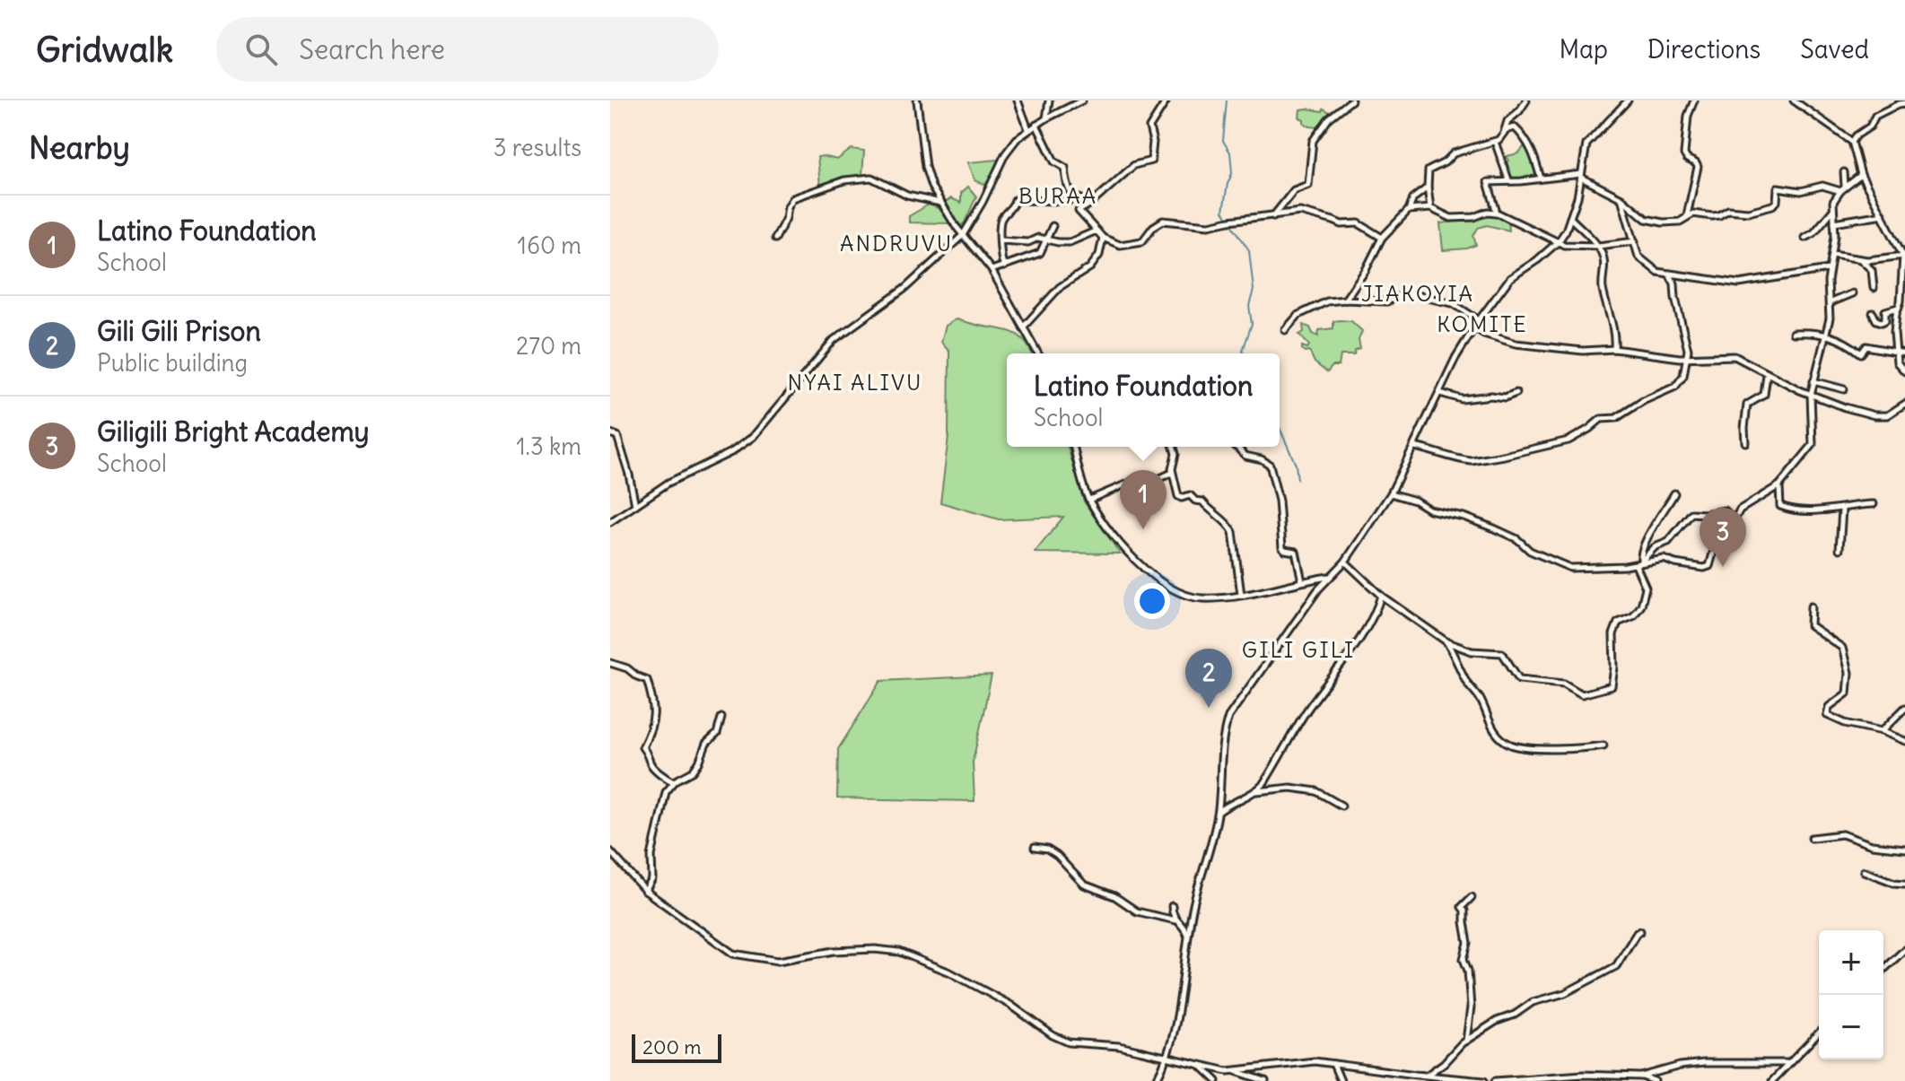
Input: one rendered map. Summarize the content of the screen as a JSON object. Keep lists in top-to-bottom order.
{
  "districts": [
    "BURAA",
    "ANDRUVU",
    "JIAKOYIA",
    "KOMITE",
    "NYAI ALIVU",
    "GILI GILI"
  ],
  "scale_bar": "200 m",
  "page": {
    "header": "Gridwalk",
    "search": "Search here",
    "nav": ["Map", "Directions", "Saved"],
    "heading": ["Nearby", "3 results"],
    "list": [
      {
        "mark": "1",
        "name": "Latino Foundation",
        "note": "School",
        "value": "160 m"
      },
      {
        "mark": "2",
        "name": "Gili Gili Prison",
        "note": "Public building",
        "value": "270 m"
      },
      {
        "mark": "3",
        "name": "Giligili Bright Academy",
        "note": "School",
        "value": "1.3 km"
      }
    ],
    "popup": ["Latino Foundation", "School"],
    "pins": ["1", "3", "2"],
    "map_buttons": ["+", "−"],
    "scale": "200 m"
  }
}
